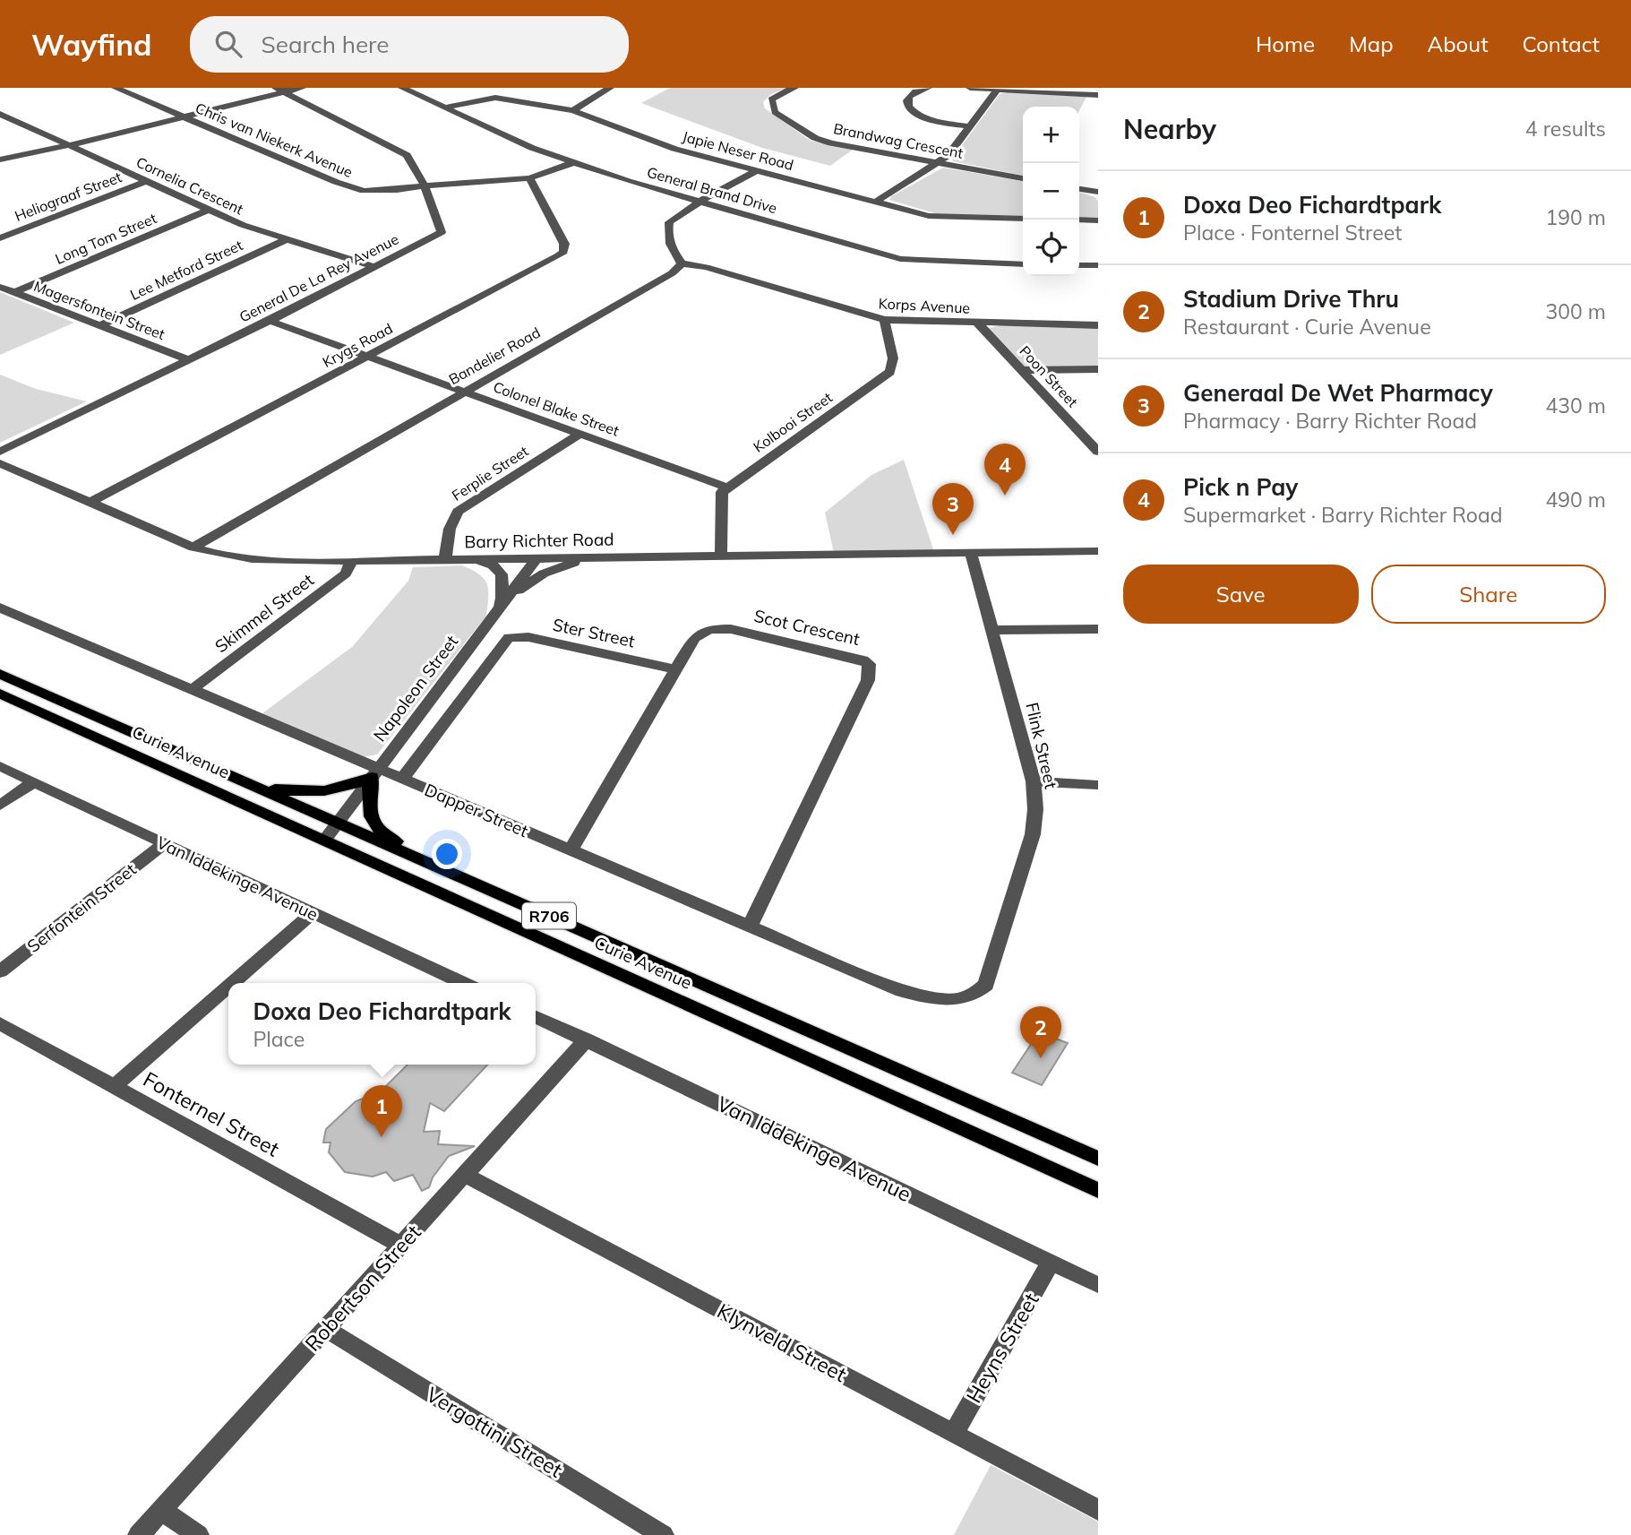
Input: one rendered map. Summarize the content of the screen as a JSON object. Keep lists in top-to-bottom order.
{
  "streets": {
    "main road": ["Curie Avenue", "R706"],
    "street": [
      "Chris van Niekerk Avenue",
      "Brandwag Crescent",
      "Japie Neser Road",
      "Cornelia Crescent",
      "General Brand Drive",
      "Heliograaf Street",
      "Long Tom Street",
      "Lee Metford Street",
      "General De La Rey Avenue",
      "Korps Avenue",
      "Magersfontein Street",
      "Krygs Road",
      "Bandelier Road",
      "Poon Street",
      "Colonel Blake Street",
      "Kolbooi Street",
      "Ferplie Street",
      "Barry Richter Road",
      "Skimmel Street",
      "Scot Crescent",
      "Ster Street",
      "Napoleon Street",
      "Flink Street",
      "Dapper Street",
      "Van Iddekinge Avenue",
      "Serfontein Street",
      "Fonternel Street",
      "Robertson Street",
      "Klynveld Street",
      "Heyns Street",
      "Vergottini Street"
    ]
  },
  "crossings": [
    ["Chris van Niekerk Avenue", "General Brand Drive"],
    ["Chris van Niekerk Avenue", "General De La Rey Avenue"],
    ["Chris van Niekerk Avenue", "Krygs Road"],
    ["Japie Neser Road", "General Brand Drive"],
    ["Cornelia Crescent", "Heliograaf Street"],
    ["Cornelia Crescent", "Long Tom Street"],
    ["Cornelia Crescent", "Lee Metford Street"],
    ["Cornelia Crescent", "General De La Rey Avenue"],
    ["Long Tom Street", "Magersfontein Street"],
    ["Lee Metford Street", "Magersfontein Street"],
    ["General De La Rey Avenue", "Magersfontein Street"],
    ["General De La Rey Avenue", "Colonel Blake Street"],
    ["Korps Avenue", "Bandelier Road"],
    ["Korps Avenue", "Poon Street"],
    ["Korps Avenue", "Kolbooi Street"],
    ["Krygs Road", "Colonel Blake Street"],
    ["Krygs Road", "Barry Richter Road"],
    ["Bandelier Road", "Colonel Blake Street"],
    ["Bandelier Road", "Barry Richter Road"],
    ["Colonel Blake Street", "Kolbooi Street"],
    ["Colonel Blake Street", "Ferplie Street"],
    ["Ferplie Street", "Barry Richter Road"],
    ["Barry Richter Road", "Skimmel Street"],
    ["Barry Richter Road", "Napoleon Street"],
    ["Barry Richter Road", "Flink Street"],
    ["Skimmel Street", "Dapper Street"],
    ["Scot Crescent", "Ster Street"],
    ["Scot Crescent", "Dapper Street"],
    ["Ster Street", "Dapper Street"],
    ["Napoleon Street", "Curie Avenue"],
    ["Napoleon Street", "Dapper Street"],
    ["Flink Street", "Dapper Street"],
    ["Van Iddekinge Avenue", "Serfontein Street"],
    ["Van Iddekinge Avenue", "Robertson Street"],
    ["Van Iddekinge Avenue", "Heyns Street"],
    ["Fonternel Street", "Robertson Street"],
    ["Robertson Street", "Klynveld Street"],
    ["Robertson Street", "Vergottini Street"],
    ["Klynveld Street", "Heyns Street"]
  ],
  "page": {
    "header": "Wayfind",
    "search": "Search here",
    "nav": [
      "Home",
      "Map",
      "About",
      "Contact"
    ],
    "heading": ["Nearby", "4 results"],
    "map_buttons": ["+", "−"],
    "list": [
      {
        "mark": "1",
        "name": "Doxa Deo Fichardtpark",
        "note": "Place · Fonternel Street",
        "value": "190 m"
      },
      {
        "mark": "2",
        "name": "Stadium Drive Thru",
        "note": "Restaurant · Curie Avenue",
        "value": "300 m"
      },
      {
        "mark": "3",
        "name": "Generaal De Wet Pharmacy",
        "note": "Pharmacy · Barry Richter Road",
        "value": "430 m"
      },
      {
        "mark": "4",
        "name": "Pick n Pay",
        "note": "Supermarket · Barry Richter Road",
        "value": "490 m"
      }
    ],
    "pins": [
      "4",
      "3",
      "2",
      "1"
    ],
    "buttons": ["Save", "Share"],
    "popup": ["Doxa Deo Fichardtpark", "Place"]
  }
}
